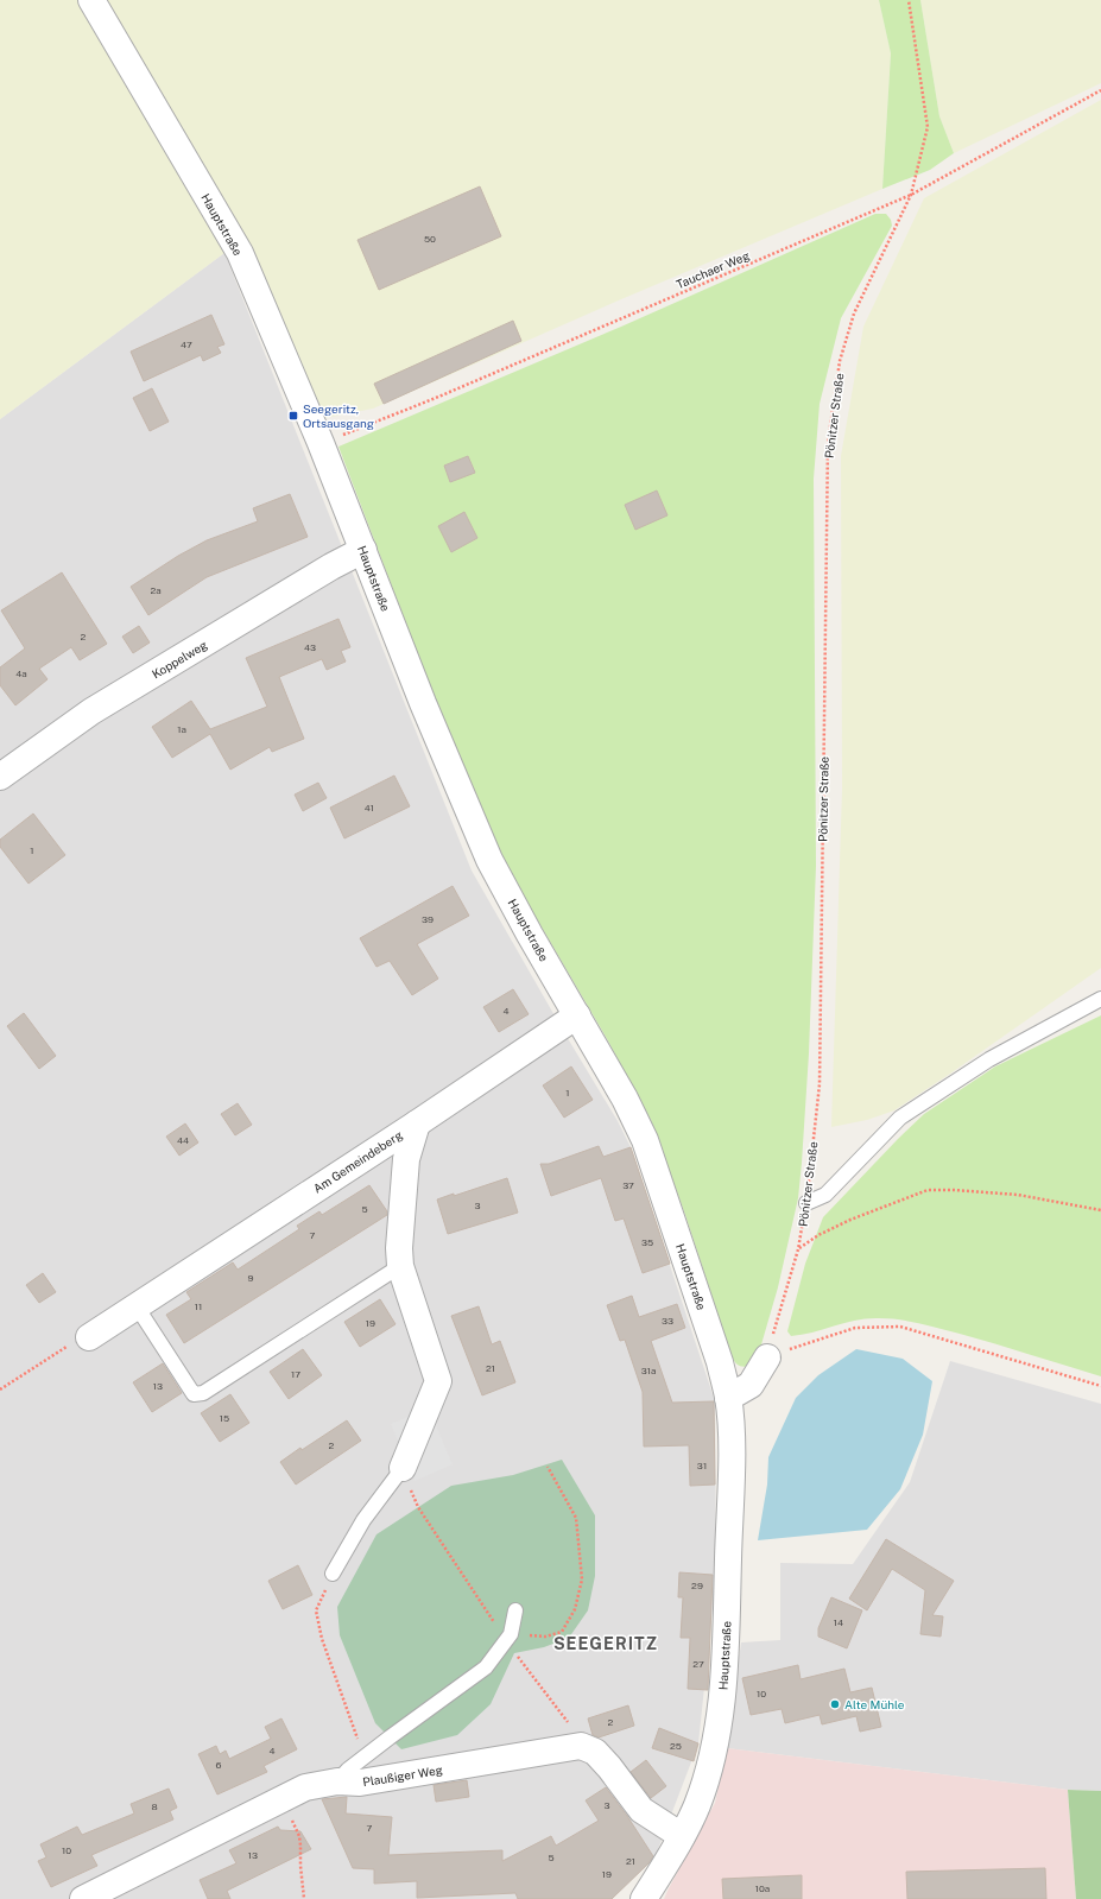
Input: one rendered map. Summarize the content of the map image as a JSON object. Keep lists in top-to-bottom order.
{
  "streets": {
    "street": [
      "Hauptstraße",
      "Koppelweg",
      "Am Gemeindeberg",
      "Plaußiger Weg"
    ],
    "path": ["Tauchaer Weg", "Pönitzer Straße"]
  },
  "crossings": [
    ["Hauptstraße", "Tauchaer Weg"],
    ["Hauptstraße", "Koppelweg"],
    ["Hauptstraße", "Am Gemeindeberg"],
    ["Hauptstraße", "Plaußiger Weg"],
    ["Tauchaer Weg", "Pönitzer Straße"]
  ],
  "districts": ["SEEGERITZ"],
  "places": {
    "transit": ["Seegeritz, Ortsausgang"],
    "other": ["Alte Mühle"]
  },
  "house_numbers": [
    "50",
    "47",
    "2a",
    "2",
    "43",
    "4a",
    "1a",
    "41",
    "1",
    "39",
    "4",
    "1",
    "44",
    "37",
    "3",
    "5",
    "7",
    "35",
    "9",
    "11",
    "33",
    "19",
    "21",
    "31a",
    "17",
    "13",
    "15",
    "2",
    "31",
    "29",
    "14",
    "27",
    "10",
    "2",
    "25",
    "4",
    "6",
    "3",
    "8",
    "7",
    "10",
    "13",
    "5",
    "21",
    "19",
    "10a"
  ]
}
